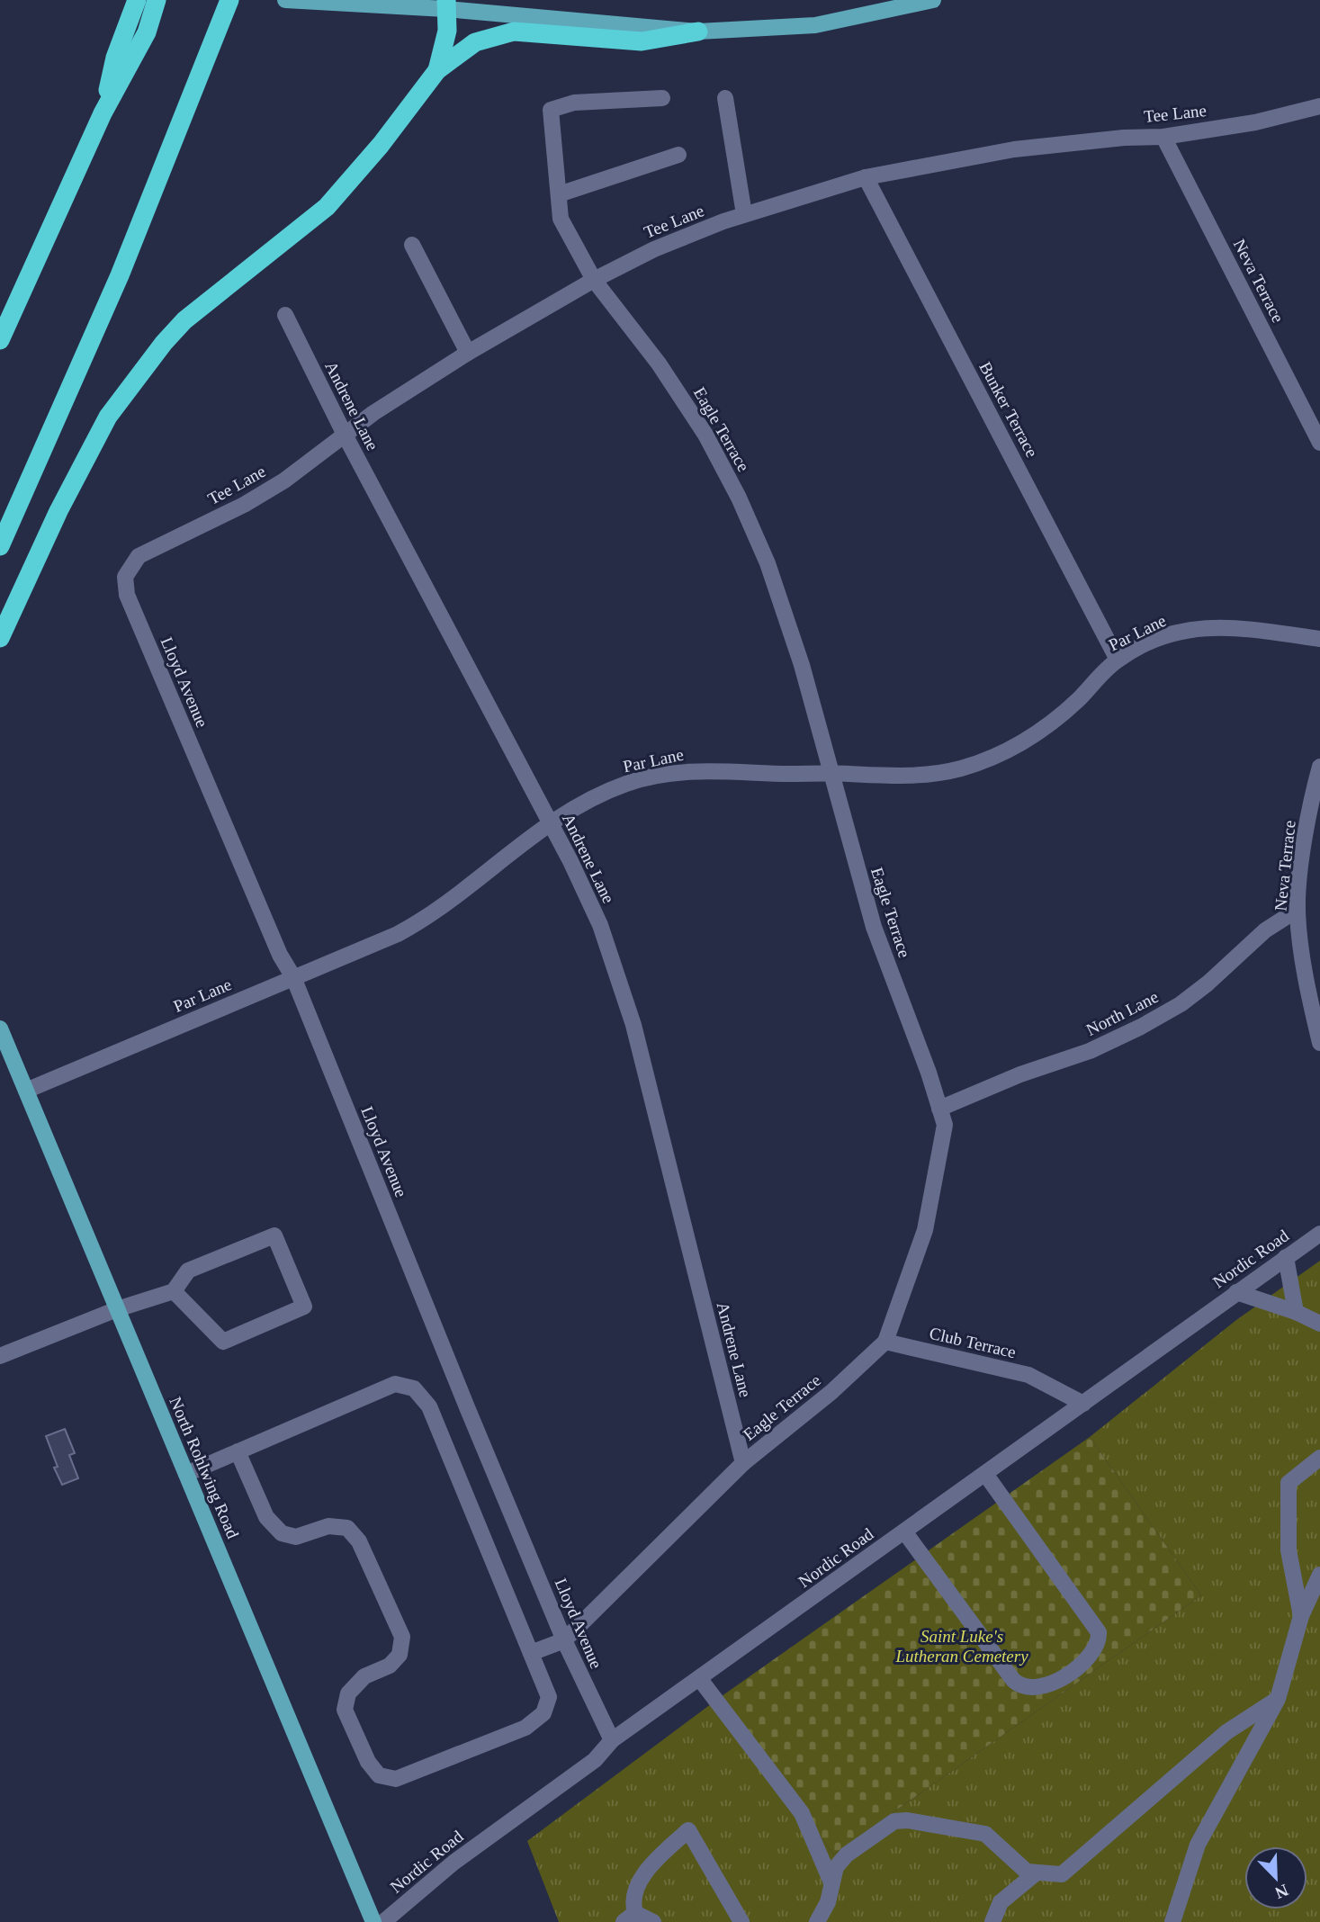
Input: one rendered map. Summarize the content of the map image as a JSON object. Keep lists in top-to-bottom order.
{
  "streets": {
    "main road": ["North Rohlwing Road"],
    "street": [
      "Tee Lane",
      "Neva Terrace",
      "Andrene Lane",
      "Bunker Terrace",
      "Eagle Terrace",
      "Par Lane",
      "Lloyd Avenue",
      "North Lane",
      "Nordic Road",
      "Club Terrace"
    ]
  },
  "crossings": [
    ["Tee Lane", "Neva Terrace"],
    ["Tee Lane", "Andrene Lane"],
    ["Tee Lane", "Bunker Terrace"],
    ["Tee Lane", "Eagle Terrace"],
    ["Tee Lane", "Lloyd Avenue"],
    ["Neva Terrace", "North Lane"],
    ["Andrene Lane", "Eagle Terrace"],
    ["Andrene Lane", "Par Lane"],
    ["Bunker Terrace", "Par Lane"],
    ["Eagle Terrace", "Par Lane"],
    ["Eagle Terrace", "Lloyd Avenue"],
    ["Eagle Terrace", "North Lane"],
    ["Eagle Terrace", "Club Terrace"],
    ["Par Lane", "Lloyd Avenue"],
    ["Par Lane", "North Rohlwing Road"],
    ["Lloyd Avenue", "Nordic Road"],
    ["Nordic Road", "Club Terrace"]
  ],
  "parks": ["Saint Luke's Lutheran Cemetery"],
  "north": "bottom right"
}
